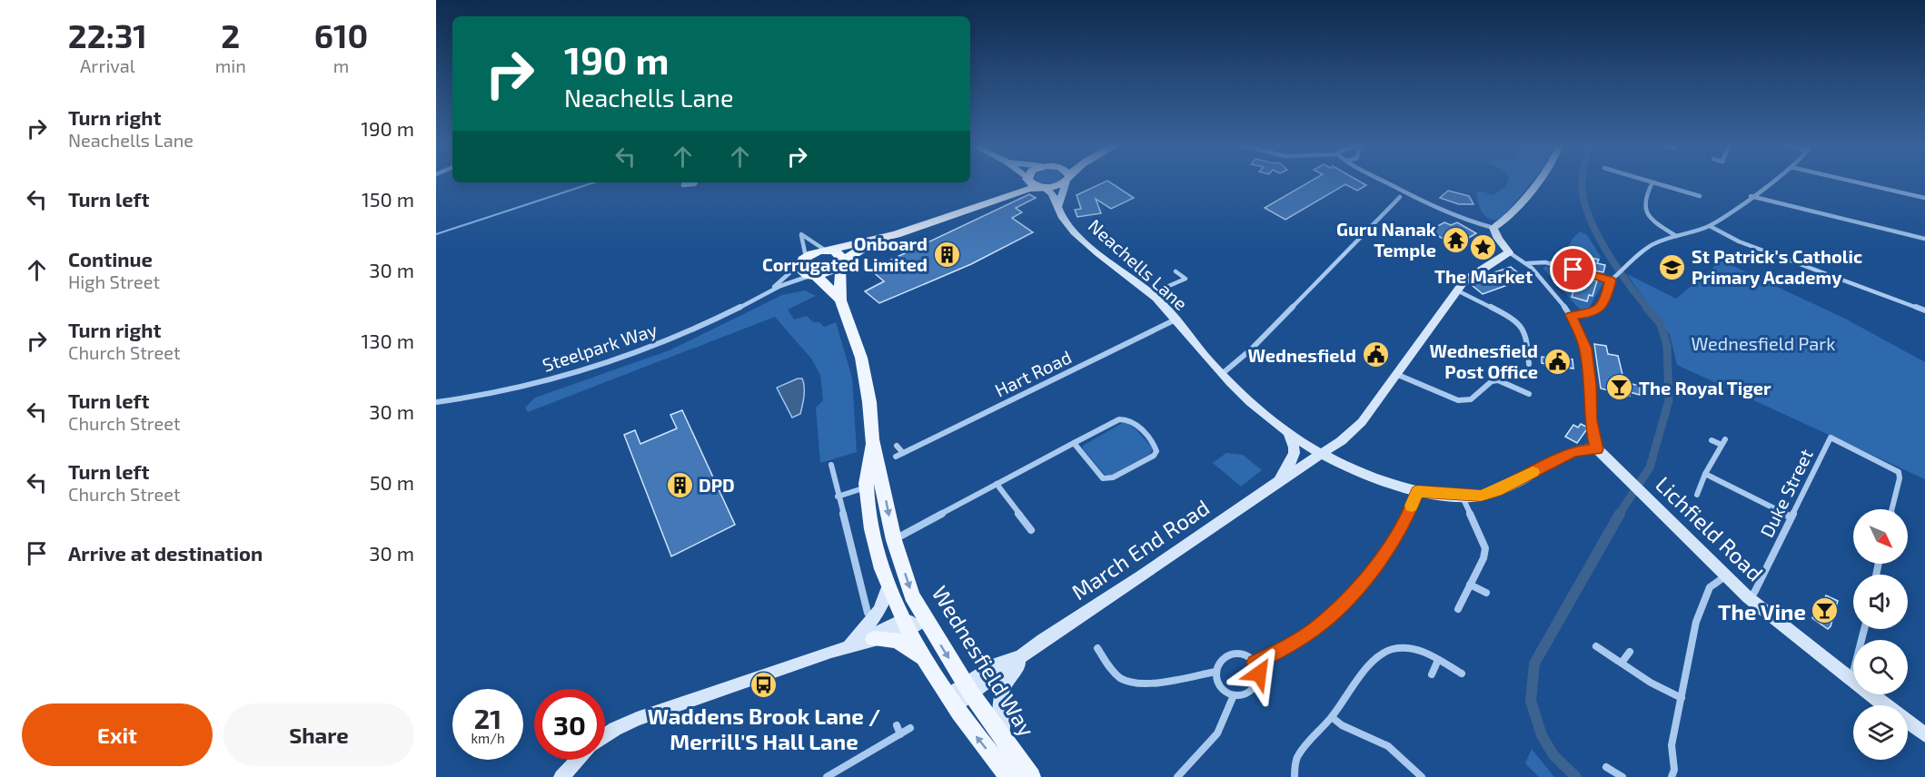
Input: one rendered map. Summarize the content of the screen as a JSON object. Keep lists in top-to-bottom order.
{
  "streets": {
    "main road": ["Wednesfield Way"],
    "street": [
      "Neachells Lane",
      "Steelpark Way",
      "Hart Road",
      "Duke Street",
      "Lichfield Road",
      "March End Road"
    ]
  },
  "crossings": [
    ["Neachells Lane", "Hart Road"],
    ["Neachells Lane", "Lichfield Road"],
    ["Neachells Lane", "March End Road"],
    ["Steelpark Way", "Wednesfield Way"],
    ["Duke Street", "Lichfield Road"],
    ["March End Road", "Wednesfield Way"]
  ],
  "parks": ["Wednesfield Park"],
  "places": {
    "temple": ["Guru Nanak Temple"],
    "place": ["The Market"],
    "building": ["Onboard Corrugated Limited", "DPD"],
    "school or university": ["St Patrick's Catholic Primary Academy"],
    "public building": ["Wednesfield", "Wednesfield Post Office"],
    "bar": ["The Royal Tiger", "The Vine"],
    "bus stop": ["Waddens Brook Lane / Merrill'S Hall Lane"]
  },
  "north": "bottom right",
  "page": {
    "eta": [
      "22:31",
      "Arrival",
      "2",
      "min",
      "610",
      "m"
    ],
    "turn": ["190 m", "Neachells Lane"],
    "list": [
      {
        "name": "Turn right",
        "note": "Neachells Lane",
        "value": "190 m"
      },
      {
        "name": "Turn left",
        "value": "150 m"
      },
      {
        "name": "Continue",
        "note": "High Street",
        "value": "30 m"
      },
      {
        "name": "Turn right",
        "note": "Church Street",
        "value": "130 m"
      },
      {
        "name": "Turn left",
        "note": "Church Street",
        "value": "30 m"
      },
      {
        "name": "Turn left",
        "note": "Church Street",
        "value": "50 m"
      },
      {
        "name": "Arrive at destination",
        "value": "30 m"
      }
    ],
    "speed": "21 km/h",
    "limit": "30",
    "buttons": ["Exit", "Share"]
  }
}
